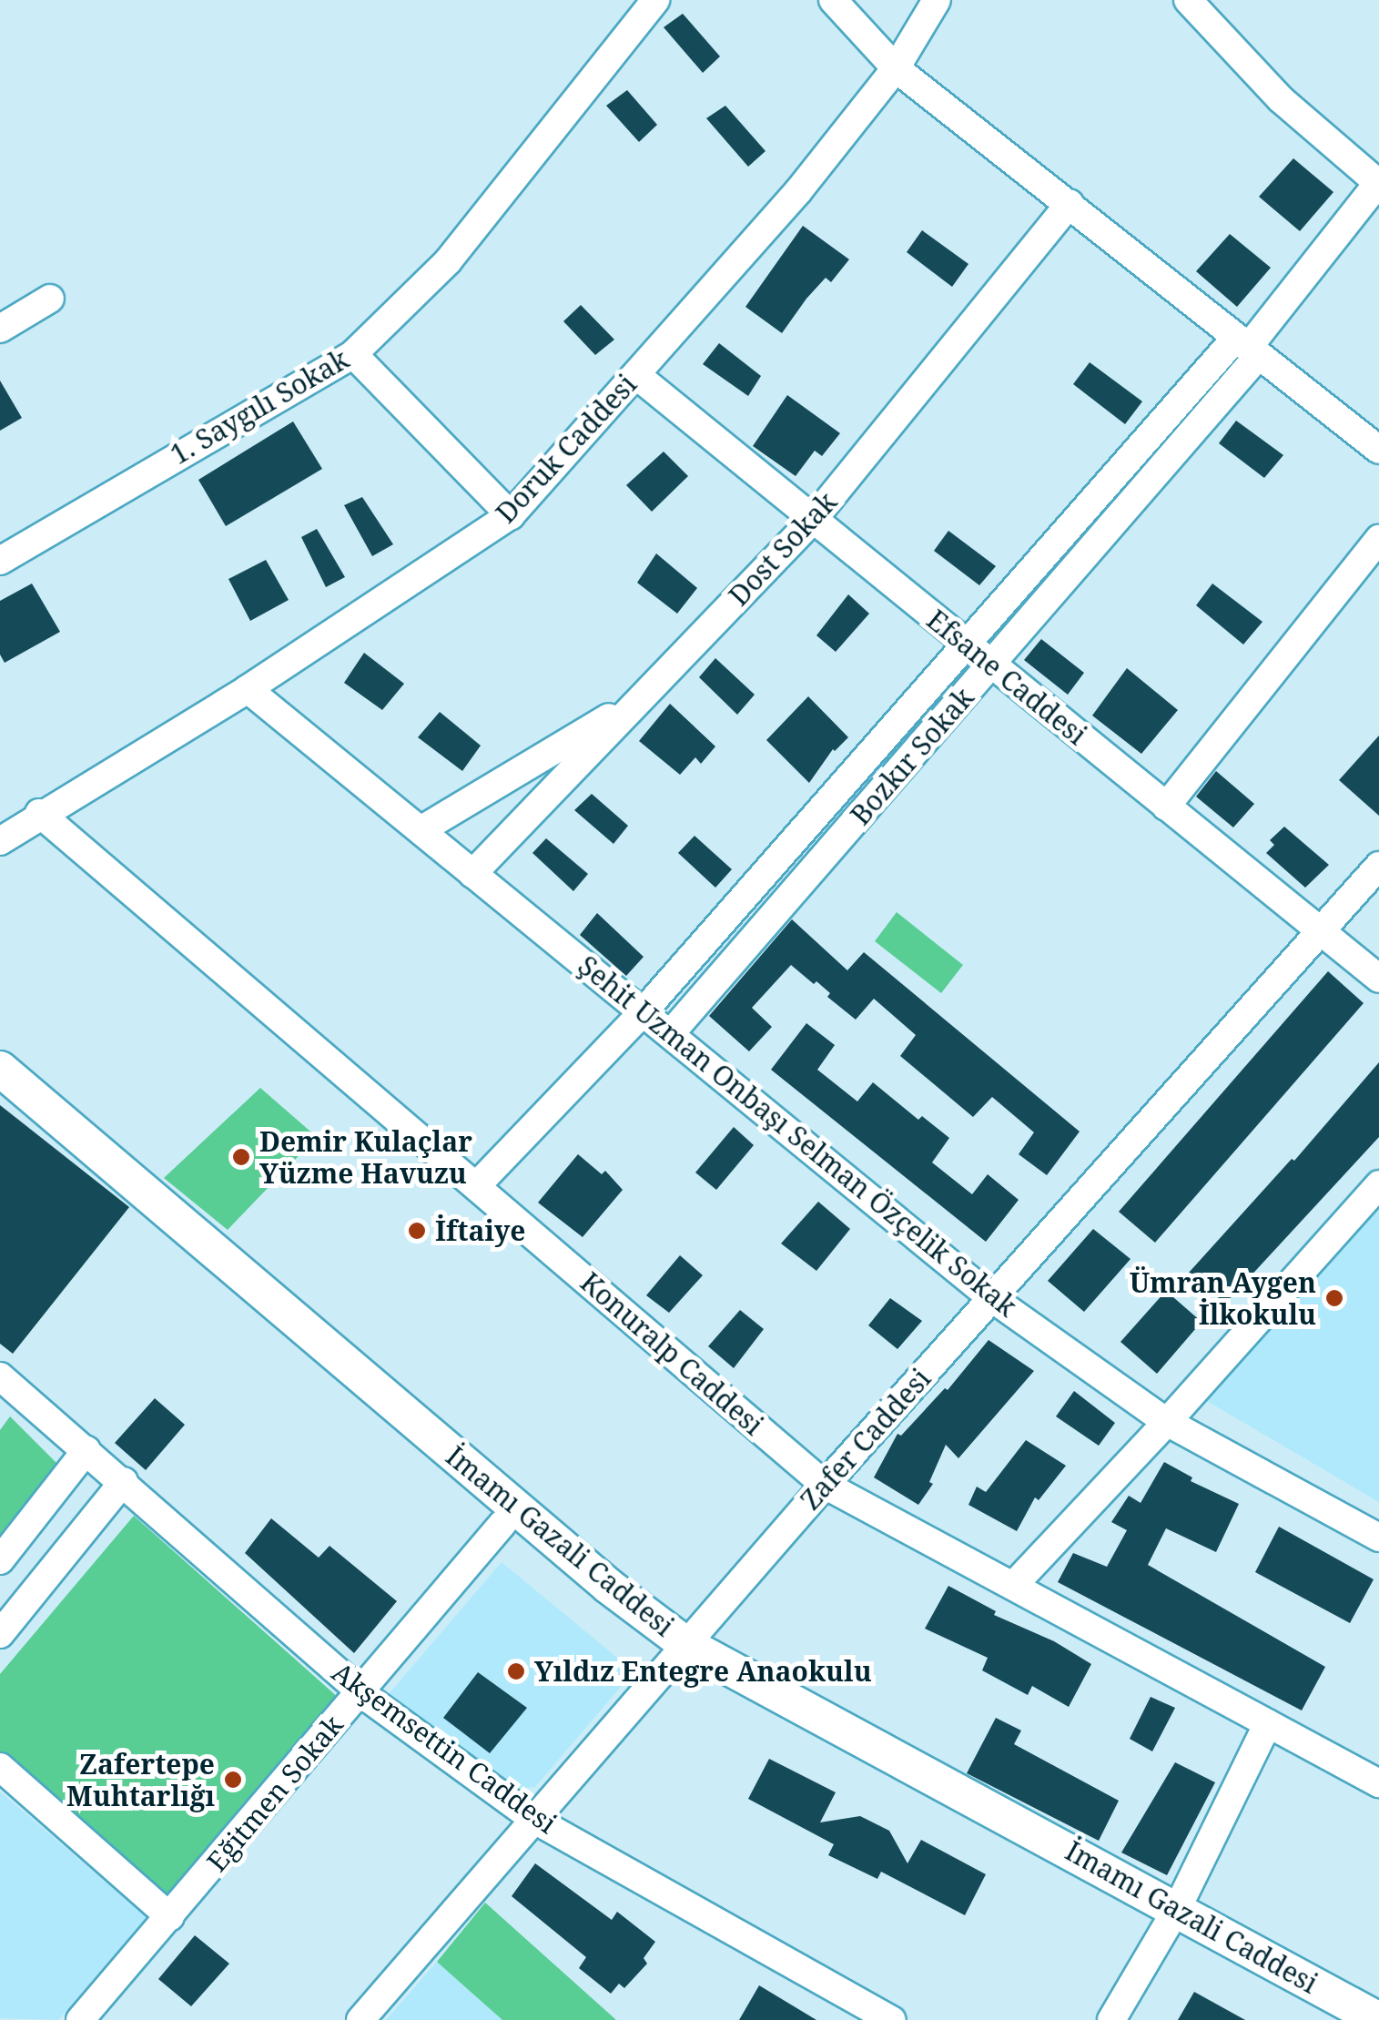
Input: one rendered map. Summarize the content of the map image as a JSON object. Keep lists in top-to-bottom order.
{
  "streets": {
    "main road": ["İmamı Gazali Caddesi"],
    "street": [
      "1. Saygılı Sokak",
      "Doruk Caddesi",
      "Dost Sokak",
      "Efsane Caddesi",
      "Bozkır Sokak",
      "Şehit Uzman Onbaşı Selman Özçelik Sokak",
      "Konuralp Caddesi",
      "Zafer Caddesi",
      "Akşemsettin Caddesi",
      "Eğitmen Sokak"
    ]
  },
  "crossings": [
    ["Doruk Caddesi", "Efsane Caddesi"],
    ["Doruk Caddesi", "Şehit Uzman Onbaşı Selman Özçelik Sokak"],
    ["Doruk Caddesi", "Konuralp Caddesi"],
    ["Dost Sokak", "Efsane Caddesi"],
    ["Dost Sokak", "Şehit Uzman Onbaşı Selman Özçelik Sokak"],
    ["Efsane Caddesi", "Bozkır Sokak"],
    ["Efsane Caddesi", "Zafer Caddesi"],
    ["Bozkır Sokak", "Şehit Uzman Onbaşı Selman Özçelik Sokak"],
    ["Bozkır Sokak", "Konuralp Caddesi"],
    ["Şehit Uzman Onbaşı Selman Özçelik Sokak", "Zafer Caddesi"],
    ["Konuralp Caddesi", "Zafer Caddesi"],
    ["Zafer Caddesi", "İmamı Gazali Caddesi"],
    ["Zafer Caddesi", "Akşemsettin Caddesi"],
    ["İmamı Gazali Caddesi", "Eğitmen Sokak"],
    ["Akşemsettin Caddesi", "Eğitmen Sokak"]
  ],
  "places": [
    "Demir Kulaçlar Yüzme Havuzu",
    "İftaiye",
    "Ümran Aygen İlkokulu",
    "Yıldız Entegre Anaokulu",
    "Zafertepe Muhtarlığı"
  ]
}
